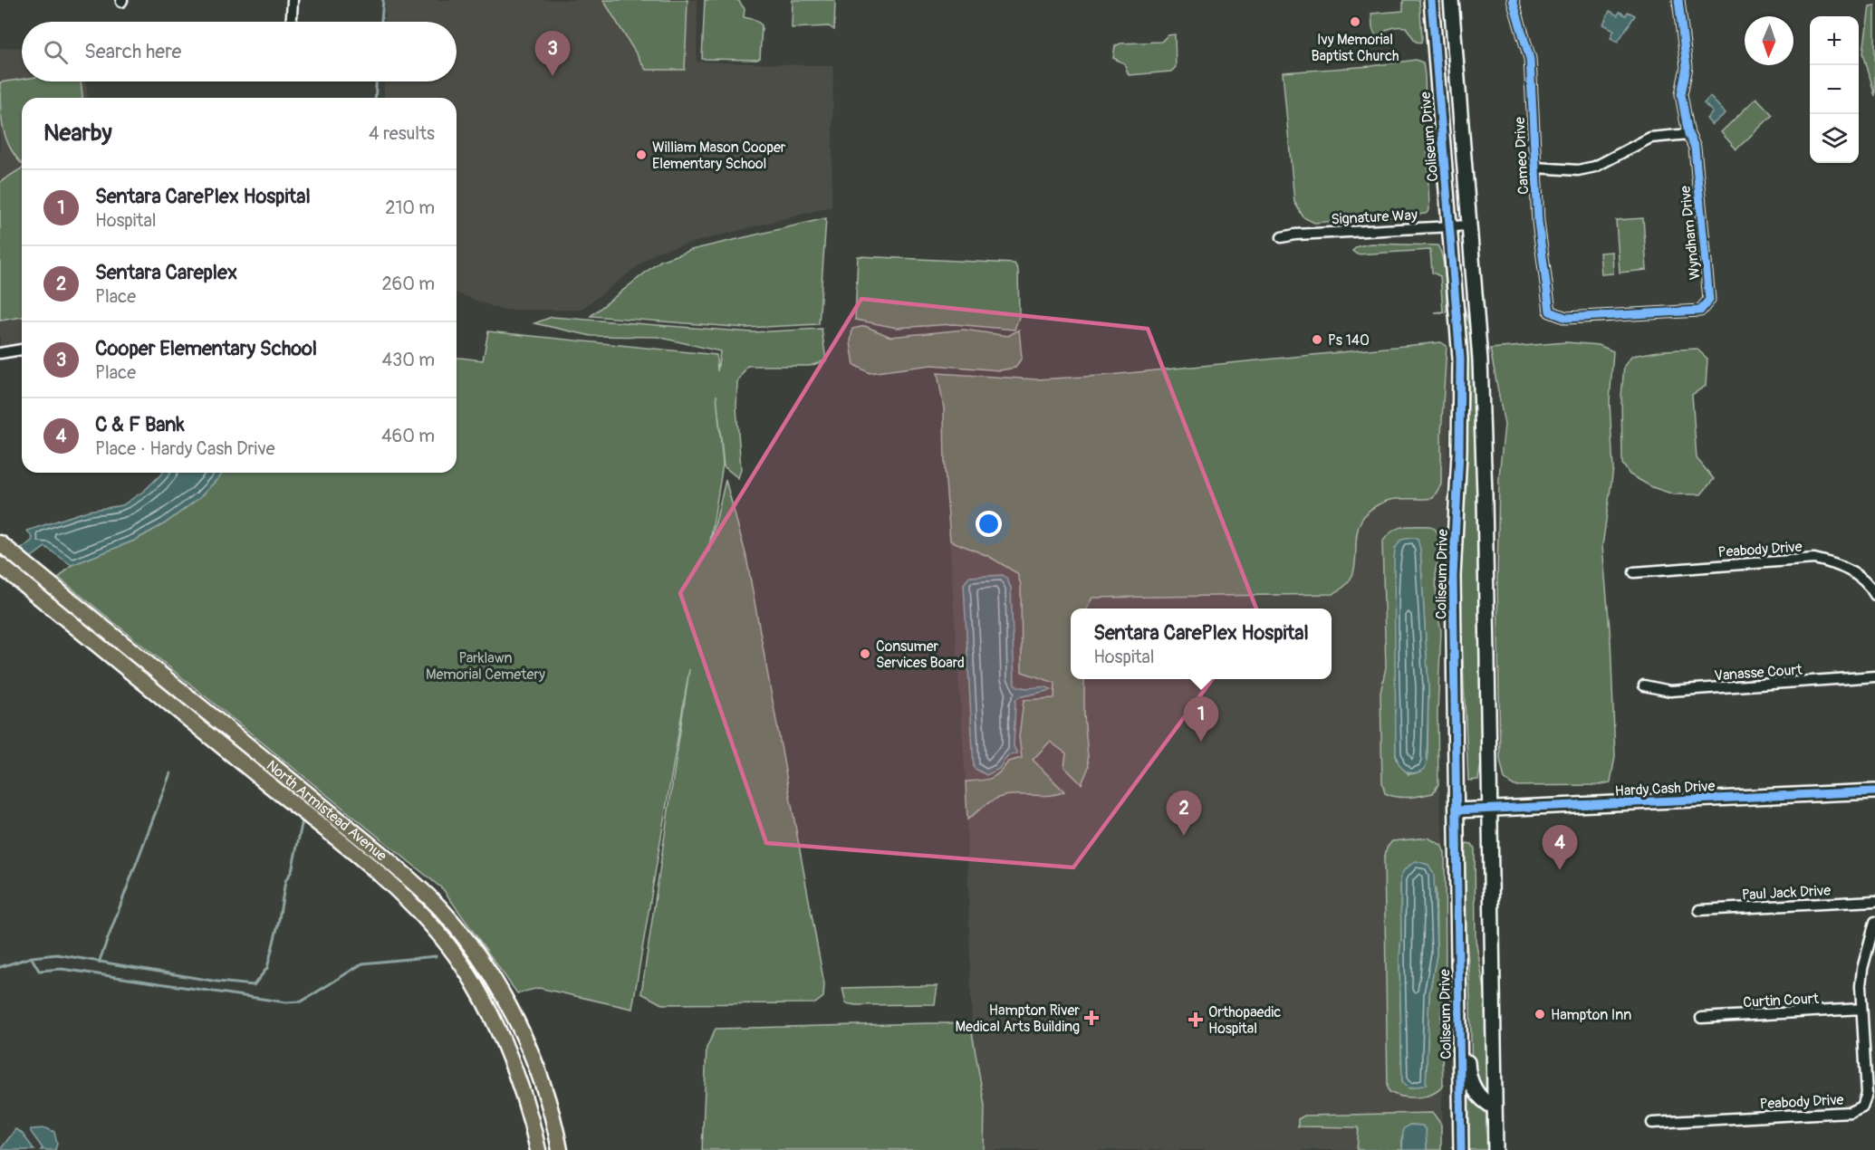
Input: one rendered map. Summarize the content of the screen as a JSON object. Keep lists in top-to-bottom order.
{
  "streets": {
    "main road": ["North Armistead Avenue"],
    "street": [
      "Coliseum Drive",
      "Cameo Drive",
      "Signature Way",
      "Wyndham Drive",
      "Peabody Drive",
      "Vanasse Court",
      "Hardy Cash Drive",
      "Paul Jack Drive",
      "Curtin Court"
    ]
  },
  "crossings": [
    ["Coliseum Drive", "Signature Way"],
    ["Coliseum Drive", "Hardy Cash Drive"],
    ["Cameo Drive", "Wyndham Drive"],
    ["Peabody Drive", "Curtin Court"]
  ],
  "parks": ["Parklawn Memorial Cemetery"],
  "places": {
    "other": [
      "Ivy Memorial Baptist Church",
      "William Mason Cooper Elementary School",
      "Ps 140",
      "Consumer Services Board",
      "Hampton Inn"
    ],
    "health": ["Hampton River Medical Arts Building", "Orthopaedic Hospital"]
  },
  "north": "bottom",
  "page": {
    "map_buttons": ["+", "−"],
    "search": "Search here",
    "pins": [
      "3",
      "1",
      "2",
      "4"
    ],
    "heading": ["Nearby", "4 results"],
    "list": [
      {
        "mark": "1",
        "name": "Sentara CarePlex Hospital",
        "note": "Hospital",
        "value": "210 m"
      },
      {
        "mark": "2",
        "name": "Sentara Careplex",
        "note": "Place",
        "value": "260 m"
      },
      {
        "mark": "3",
        "name": "Cooper Elementary School",
        "note": "Place",
        "value": "430 m"
      },
      {
        "mark": "4",
        "name": "C & F Bank",
        "note": "Place · Hardy Cash Drive",
        "value": "460 m"
      }
    ],
    "popup": ["Sentara CarePlex Hospital", "Hospital"]
  }
}
